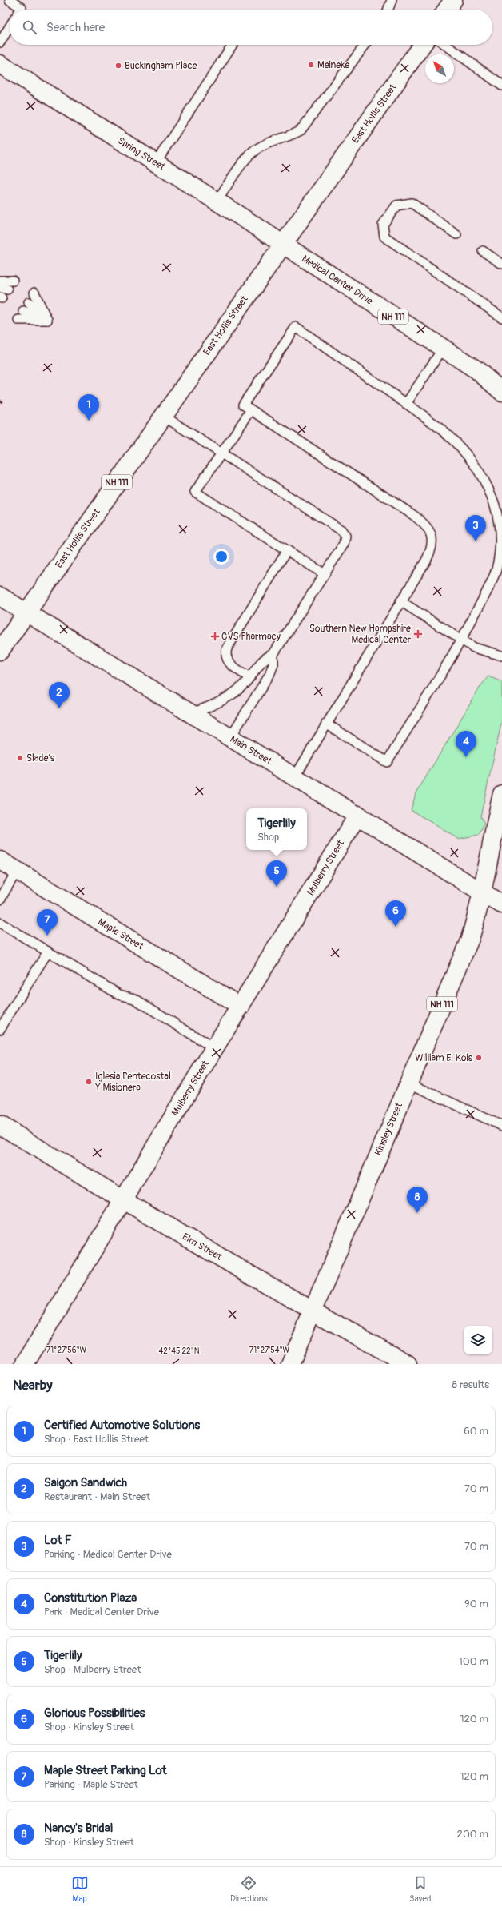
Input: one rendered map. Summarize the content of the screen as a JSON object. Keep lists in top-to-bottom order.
{
  "streets": {
    "main road": [
      "East Hollis Street",
      "Spring Street",
      "Medical Center Drive",
      "NH 111",
      "Main Street",
      "Mulberry Street",
      "Maple Street",
      "Kinsley Street",
      "Elm Street"
    ]
  },
  "crossings": [
    ["East Hollis Street", "Spring Street"],
    ["East Hollis Street", "Medical Center Drive"],
    ["East Hollis Street", "NH 111"],
    ["East Hollis Street", "Main Street"],
    ["Spring Street", "Medical Center Drive"],
    ["NH 111", "Main Street"],
    ["NH 111", "Kinsley Street"],
    ["Main Street", "Mulberry Street"],
    ["Main Street", "Kinsley Street"],
    ["Mulberry Street", "Maple Street"],
    ["Mulberry Street", "Elm Street"],
    ["Kinsley Street", "Elm Street"]
  ],
  "places": {
    "other": [
      "Meineke",
      "Buckingham Place",
      "Slade's",
      "William E. Kois",
      "Iglesia Pentecostal Y Misionera"
    ],
    "health": ["Southern New Hampshire Medical Center", "CVS Pharmacy"]
  },
  "north": "top left",
  "page": {
    "search": "Search here",
    "pins": [
      "1",
      "3",
      "2",
      "4",
      "5",
      "6",
      "7",
      "8"
    ],
    "popup": ["Tigerlily", "Shop"],
    "heading": ["Nearby", "8 results"],
    "list": [
      {
        "mark": "1",
        "name": "Certified Automotive Solutions",
        "note": "Shop · East Hollis Street",
        "value": "60 m"
      },
      {
        "mark": "2",
        "name": "Saigon Sandwich",
        "note": "Restaurant · Main Street",
        "value": "70 m"
      },
      {
        "mark": "3",
        "name": "Lot F",
        "note": "Parking · Medical Center Drive",
        "value": "70 m"
      },
      {
        "mark": "4",
        "name": "Constitution Plaza",
        "note": "Park · Medical Center Drive",
        "value": "90 m"
      },
      {
        "mark": "5",
        "name": "Tigerlily",
        "note": "Shop · Mulberry Street",
        "value": "100 m"
      },
      {
        "mark": "6",
        "name": "Glorious Possibilities",
        "note": "Shop · Kinsley Street",
        "value": "120 m"
      },
      {
        "mark": "7",
        "name": "Maple Street Parking Lot",
        "note": "Parking · Maple Street",
        "value": "120 m"
      },
      {
        "mark": "8",
        "name": "Nancy's Bridal",
        "note": "Shop · Kinsley Street",
        "value": "200 m"
      }
    ],
    "nav": ["Map", "Directions", "Saved"]
  },
  "coordinates": ["71°27'56\"W", "71°27'54\"W", "42°45'22\"N"]
}
